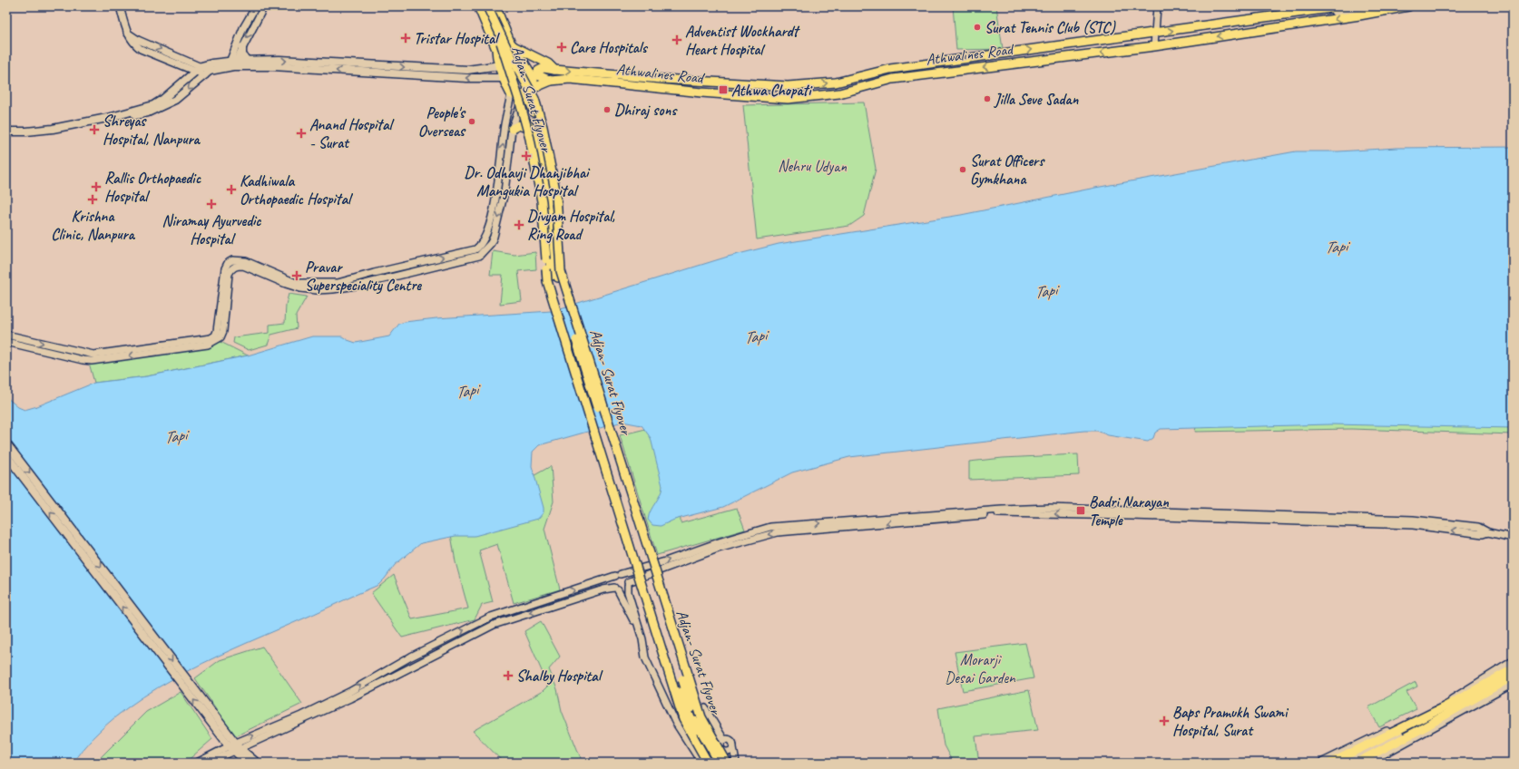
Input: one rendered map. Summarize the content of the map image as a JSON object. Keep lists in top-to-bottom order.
{
  "streets": {
    "main road": ["Athwalines Road", "Adjan- Surat Flyover"]
  },
  "water": ["Tapi"],
  "parks": ["Nehru Udyan", "Morarji Desai Garden"],
  "places": {
    "other": [
      "Surat Tennis Club (STC)",
      "Jilla Seve Sadan",
      "Dhiraj sons",
      "People's Overseas",
      "Surat Officers Gymkhana"
    ],
    "health": [
      "Tristar Hospital",
      "Adventist Wockhardt Heart Hospital",
      "Care Hospitals",
      "Shreyas Hospital, Nanpura",
      "Anand Hospital - Surat",
      "Dr. Odhavji Dhanjibhai Mangukia Hospital",
      "Rallis Orthopaedic Hospital",
      "Kadhiwala Orthopaedic Hospital",
      "Krishna Clinic, Nanpura",
      "Niramay Ayurvedic Hospital",
      "Divyam Hospital, Ring Road",
      "Pravar Superspeciality Centre",
      "Shalby Hospital",
      "Baps Pramukh Swami Hospital, Surat"
    ],
    "transit": ["Athwa Chopati", "Badri Narayan Temple"]
  }
}
